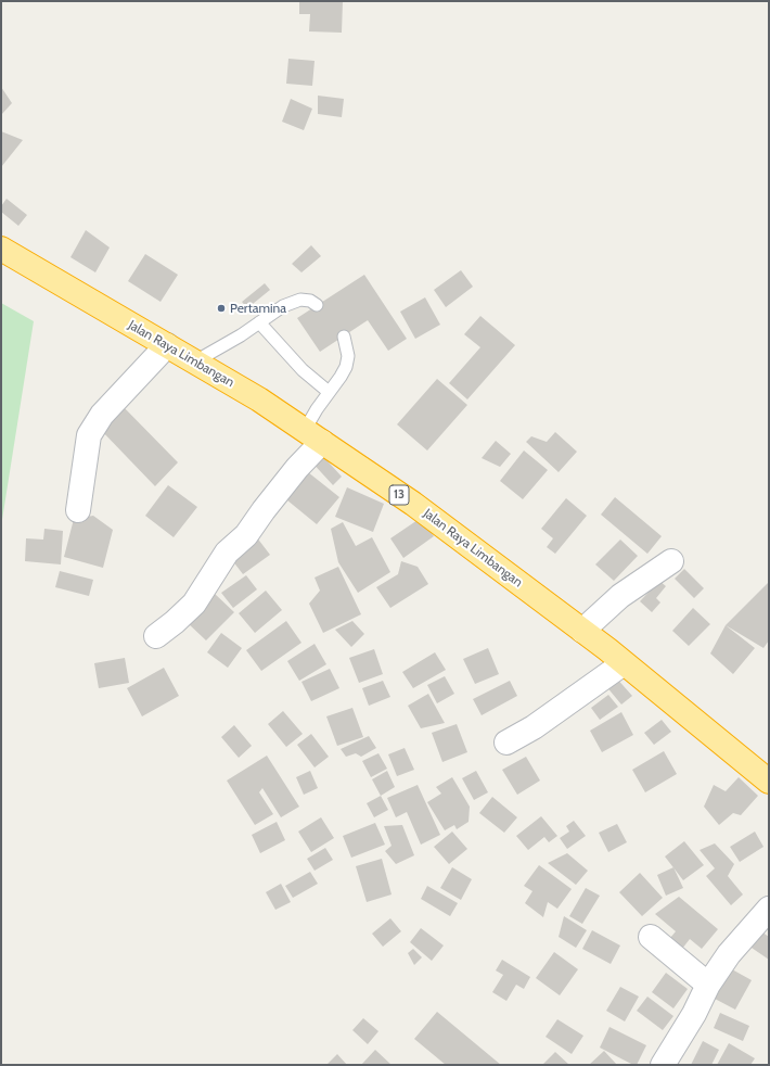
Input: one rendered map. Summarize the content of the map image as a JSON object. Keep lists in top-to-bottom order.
{
  "streets": {
    "highway": ["Jalan Raya Limbangan", "13"]
  },
  "places": ["Pertamina"]
}
